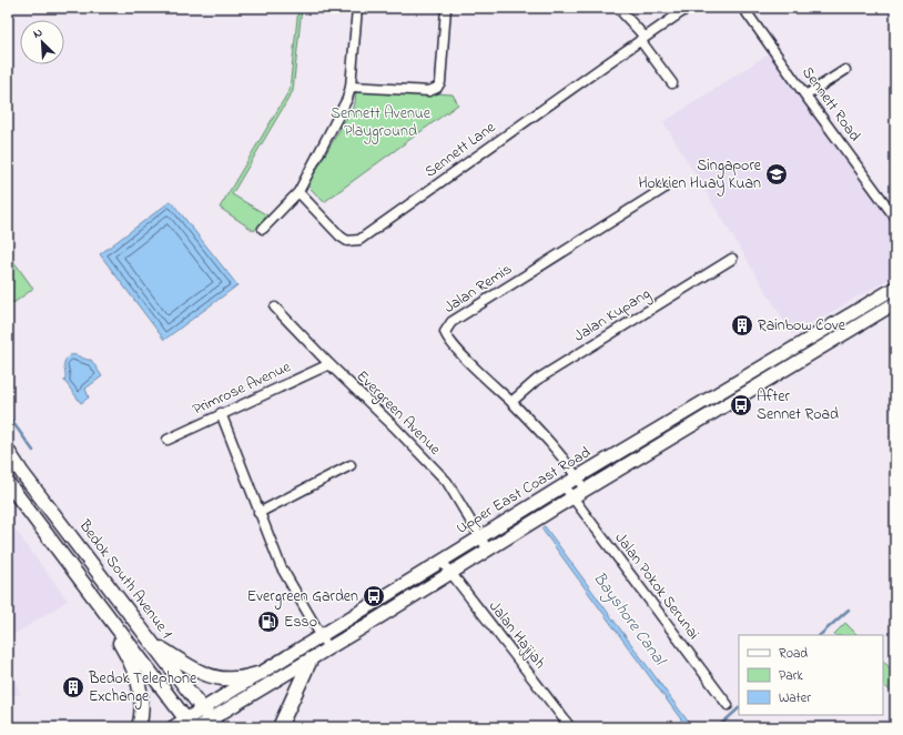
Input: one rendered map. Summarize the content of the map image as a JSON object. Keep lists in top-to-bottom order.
{
  "streets": {
    "main road": ["Upper East Coast Road", "Bedok South Avenue 1"],
    "street": [
      "Sennett Road",
      "Sennett Lane",
      "Jalan Remis",
      "Jalan Kupang",
      "Primrose Avenue",
      "Evergreen Avenue",
      "Jalan Pokok Serunai",
      "Jalan Hajijah"
    ]
  },
  "crossings": [
    ["Jalan Remis", "Jalan Kupang"],
    ["Jalan Remis", "Upper East Coast Road"],
    ["Primrose Avenue", "Evergreen Avenue"],
    ["Evergreen Avenue", "Upper East Coast Road"],
    ["Upper East Coast Road", "Bedok South Avenue 1"],
    ["Upper East Coast Road", "Jalan Pokok Serunai"],
    ["Upper East Coast Road", "Jalan Hajijah"]
  ],
  "water": ["Bayshore Canal"],
  "parks": ["Sennett Avenue Playground"],
  "places": {
    "school or university": ["Singapore Hokkien Huay Kuan"],
    "building": ["Rainbow Cove", "Bedok Telephone Exchange"],
    "bus stop": ["After Sennet Road", "Evergreen Garden"],
    "fuel station": ["Esso"]
  },
  "legend": ["Road", "Park", "Water"],
  "north": "top left"
}
